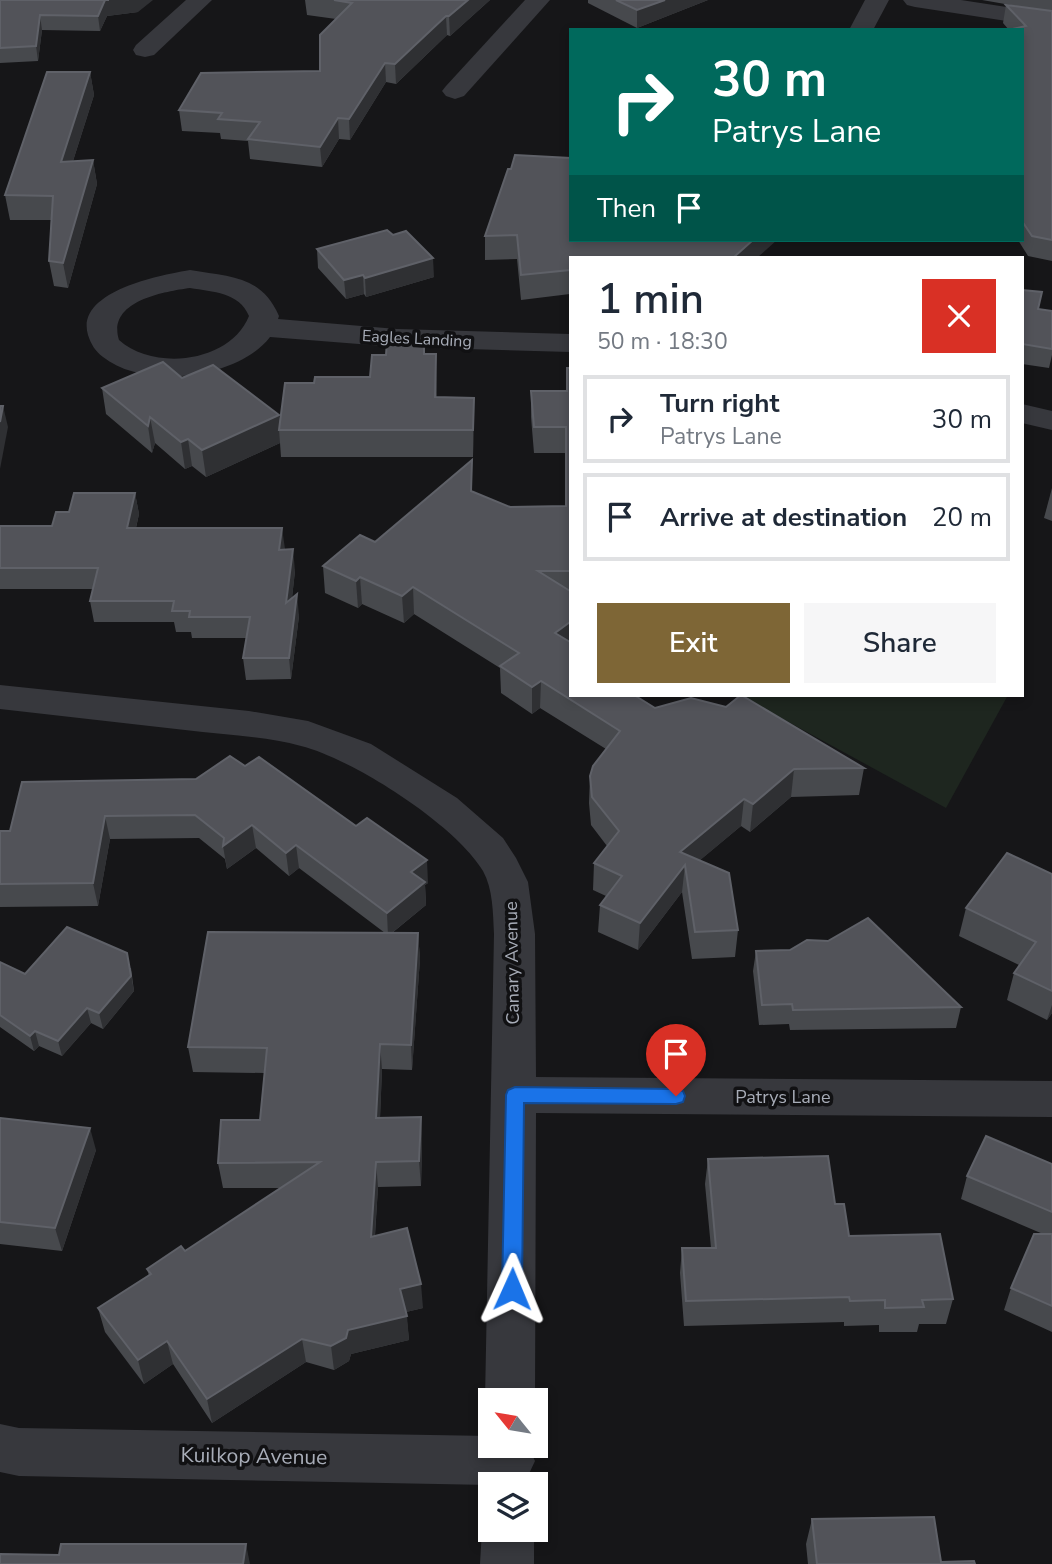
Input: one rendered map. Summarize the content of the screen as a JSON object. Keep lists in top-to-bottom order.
{
  "streets": {
    "street": [
      "Eagles Landing",
      "Canary Avenue",
      "Patrys Lane",
      "Kuilkop Avenue"
    ]
  },
  "crossings": [
    ["Canary Avenue", "Patrys Lane"]
  ],
  "north": "top left",
  "page": {
    "turn": ["30 m", "Patrys Lane"],
    "then": "Then",
    "heading": ["1 min", "50 m · 18:30"],
    "list": [
      {
        "name": "Turn right",
        "note": "Patrys Lane",
        "value": "30 m"
      },
      {
        "name": "Arrive at destination",
        "value": "20 m"
      }
    ],
    "buttons": ["Exit", "Share"]
  }
}
